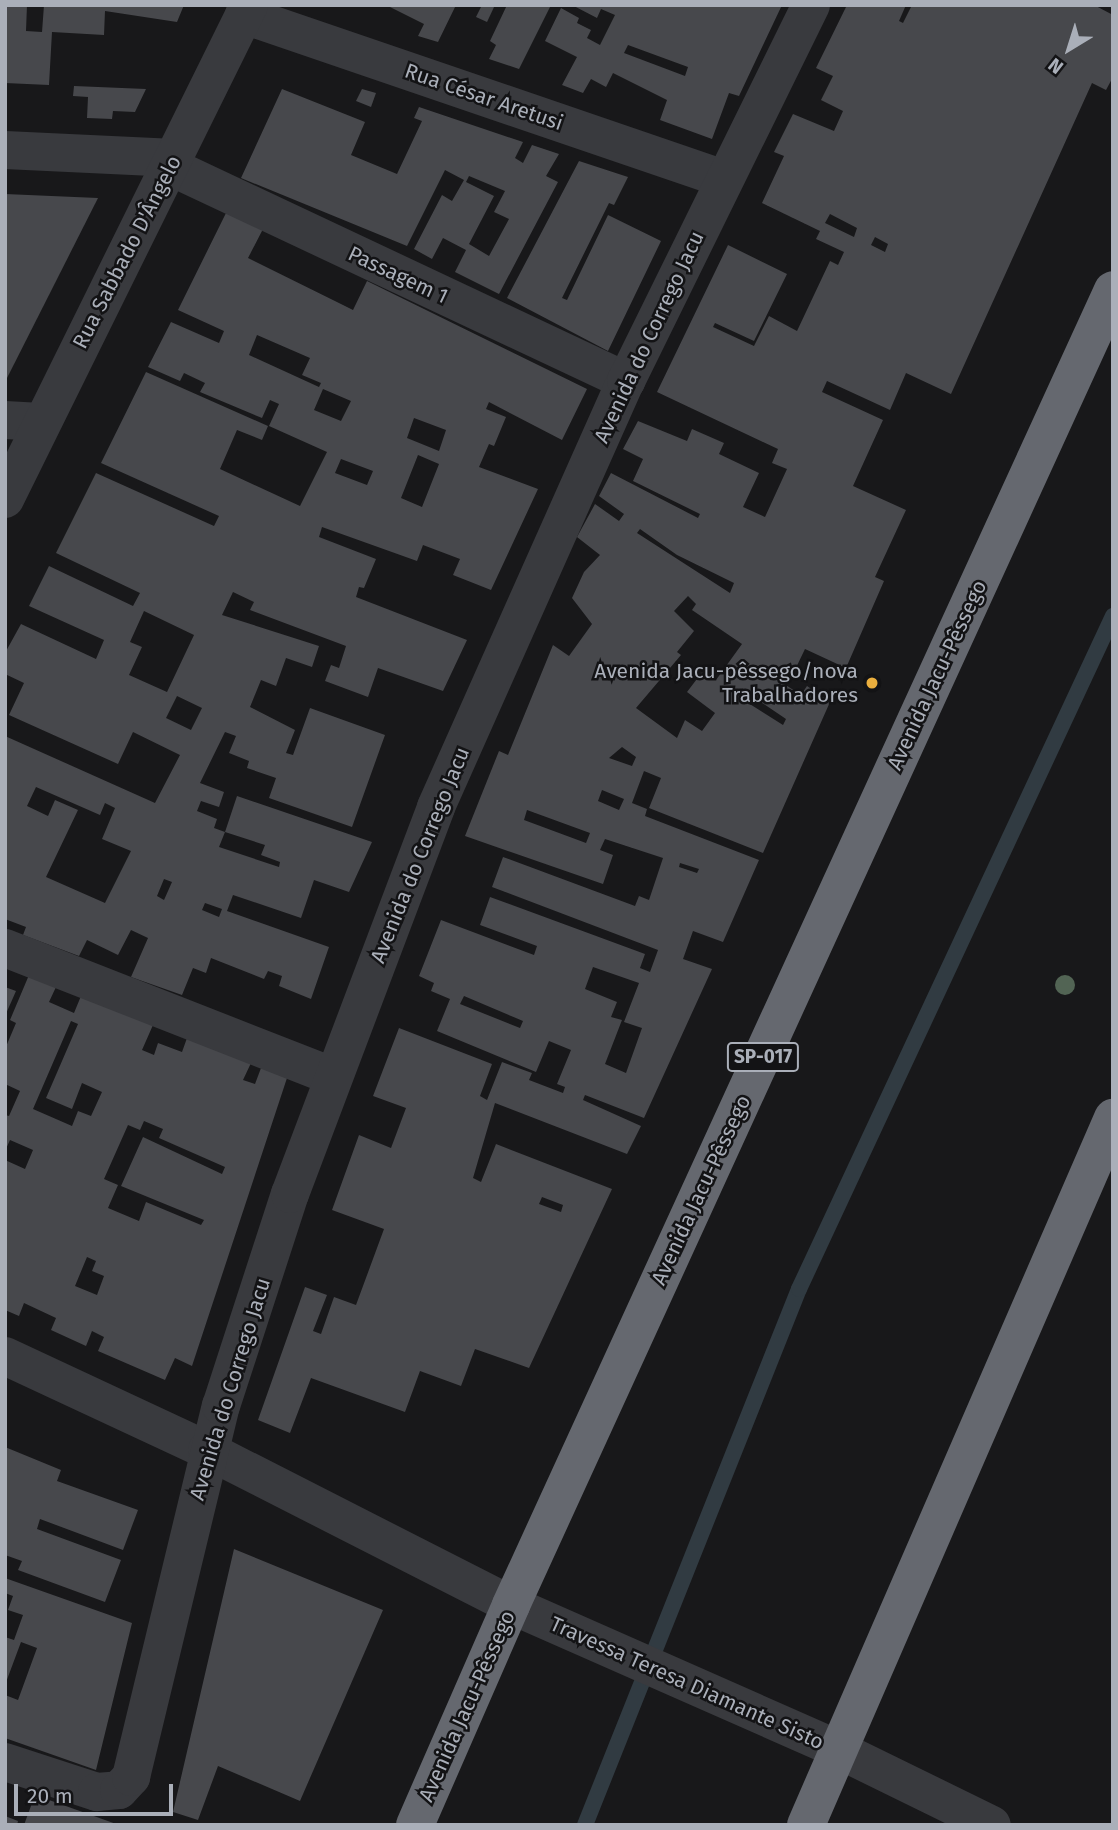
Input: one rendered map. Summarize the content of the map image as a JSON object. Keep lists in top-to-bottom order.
{
  "streets": {
    "highway": ["Avenida Jacu-Pêssego", "SP-017"],
    "street": [
      "Rua César Aretusi",
      "Rua Sabbado D'Ângelo",
      "Passagem 1",
      "Avenida do Corrego Jacu",
      "Travessa Teresa Diamante Sisto"
    ]
  },
  "crossings": [
    ["Rua César Aretusi", "Rua Sabbado D'Ângelo"],
    ["Rua César Aretusi", "Avenida do Corrego Jacu"],
    ["Rua Sabbado D'Ângelo", "Passagem 1"],
    ["Passagem 1", "Avenida do Corrego Jacu"],
    ["Avenida do Corrego Jacu", "Travessa Teresa Diamante Sisto"],
    ["Avenida Jacu-Pêssego", "Travessa Teresa Diamante Sisto"]
  ],
  "places": ["Avenida Jacu-pêssego/nova Trabalhadores"],
  "scale_bar": "20 m",
  "north": "bottom left"
}
